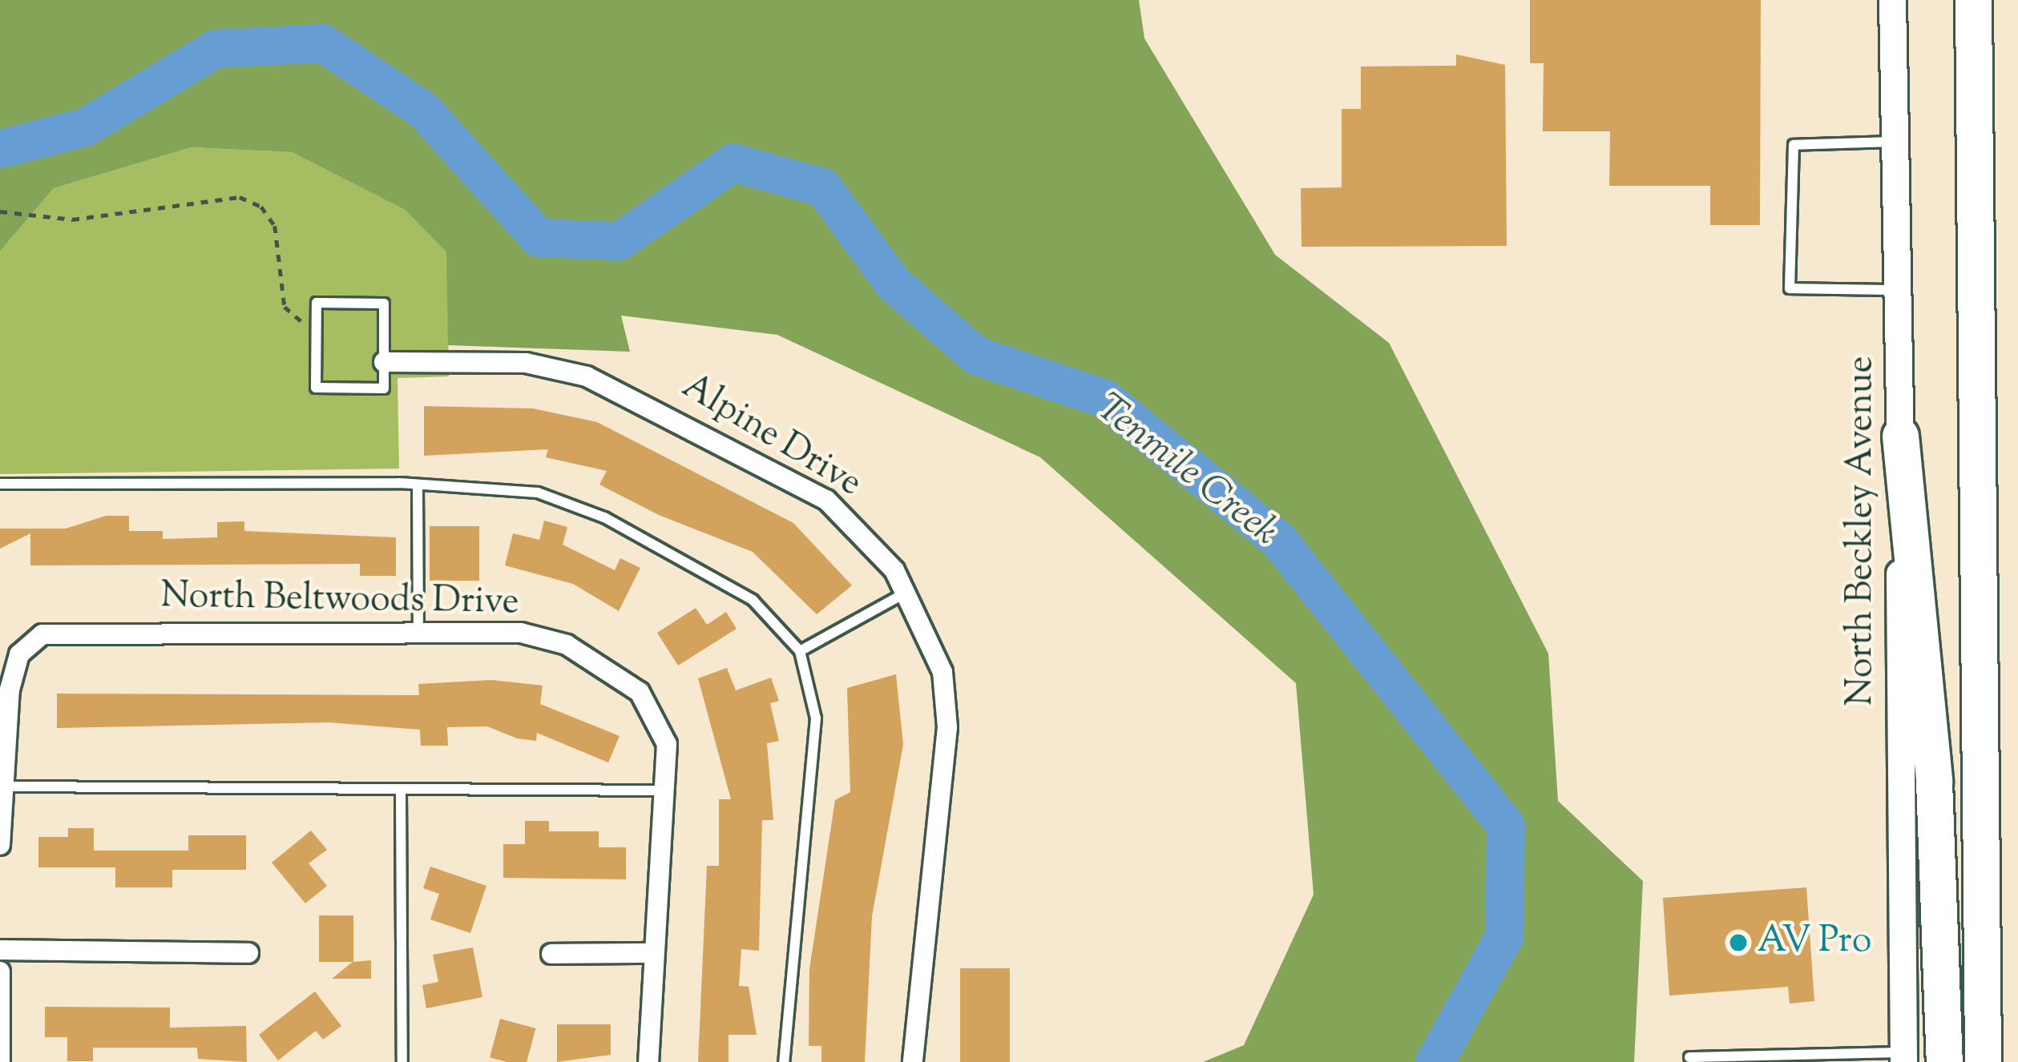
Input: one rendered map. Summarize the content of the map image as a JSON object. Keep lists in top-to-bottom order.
{
  "streets": {
    "main road": ["North Beckley Avenue"],
    "street": ["Alpine Drive", "North Beltwoods Drive"]
  },
  "water": ["Tenmile Creek"],
  "places": ["AV Pro"]
}
